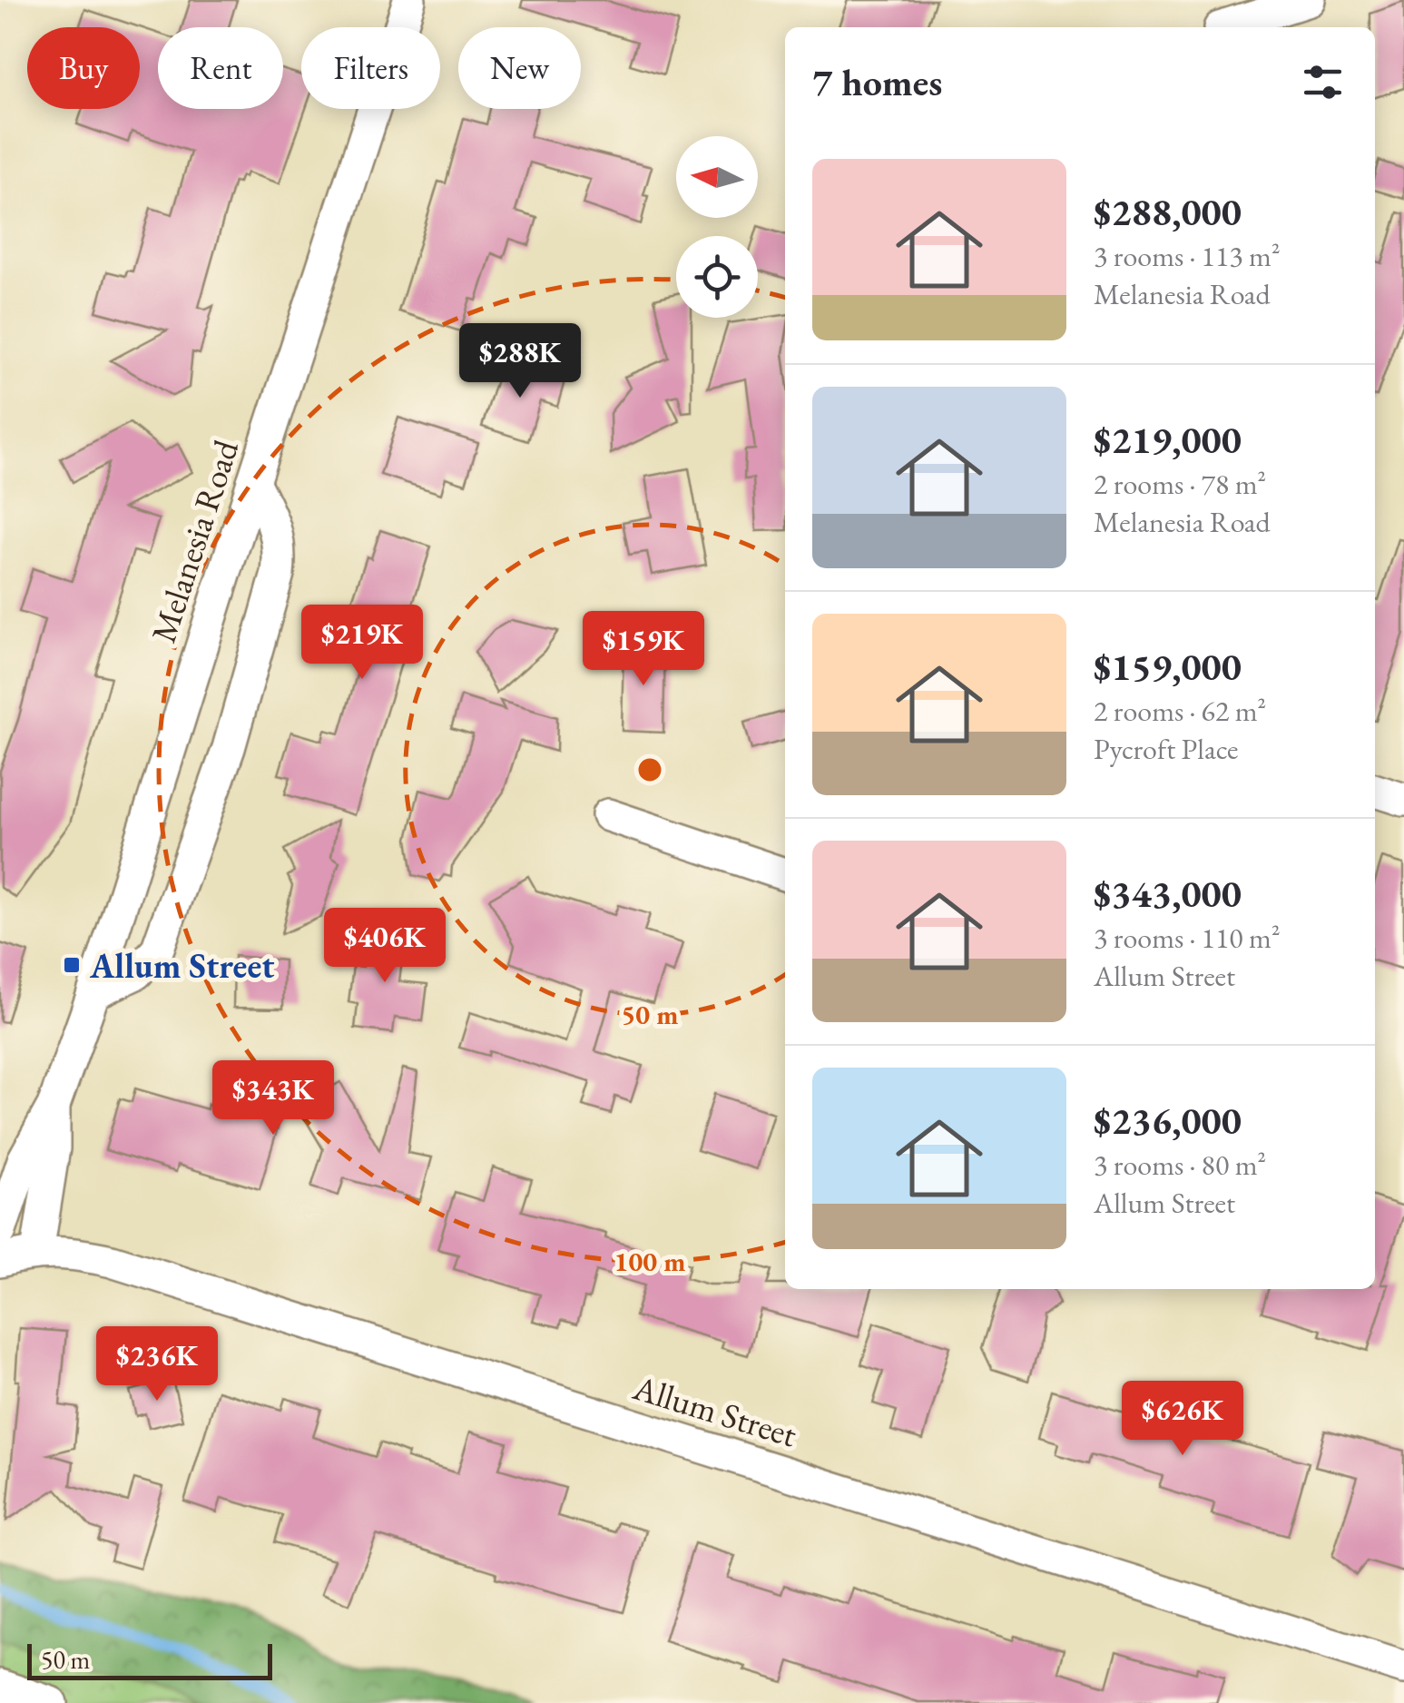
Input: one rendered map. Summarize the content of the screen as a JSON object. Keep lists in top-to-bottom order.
{
  "streets": {
    "street": ["Melanesia Road", "Allum Street"]
  },
  "crossings": [
    ["Melanesia Road", "Allum Street"]
  ],
  "places": {
    "transit": ["Allum Street"]
  },
  "scale_bar": "50 m",
  "north": "left",
  "page": {
    "chip": [
      "Buy",
      "Rent",
      "Filters",
      "New"
    ],
    "heading": "7 homes",
    "list": [
      {
        "name": "$288,000",
        "note": "3 rooms · 113 m² · Melanesia Road"
      },
      {
        "name": "$219,000",
        "note": "2 rooms · 78 m² · Melanesia Road"
      },
      {
        "name": "$159,000",
        "note": "2 rooms · 62 m² · Pycroft Place"
      },
      {
        "name": "$343,000",
        "note": "3 rooms · 110 m² · Allum Street"
      },
      {
        "name": "$236,000",
        "note": "3 rooms · 80 m² · Allum Street"
      }
    ],
    "price": [
      "$288K",
      "$219K",
      "$159K",
      "$406K",
      "$343K",
      "$236K",
      "$626K"
    ],
    "scale": "50 m"
  },
  "rings": ["50 m", "100 m"]
}
